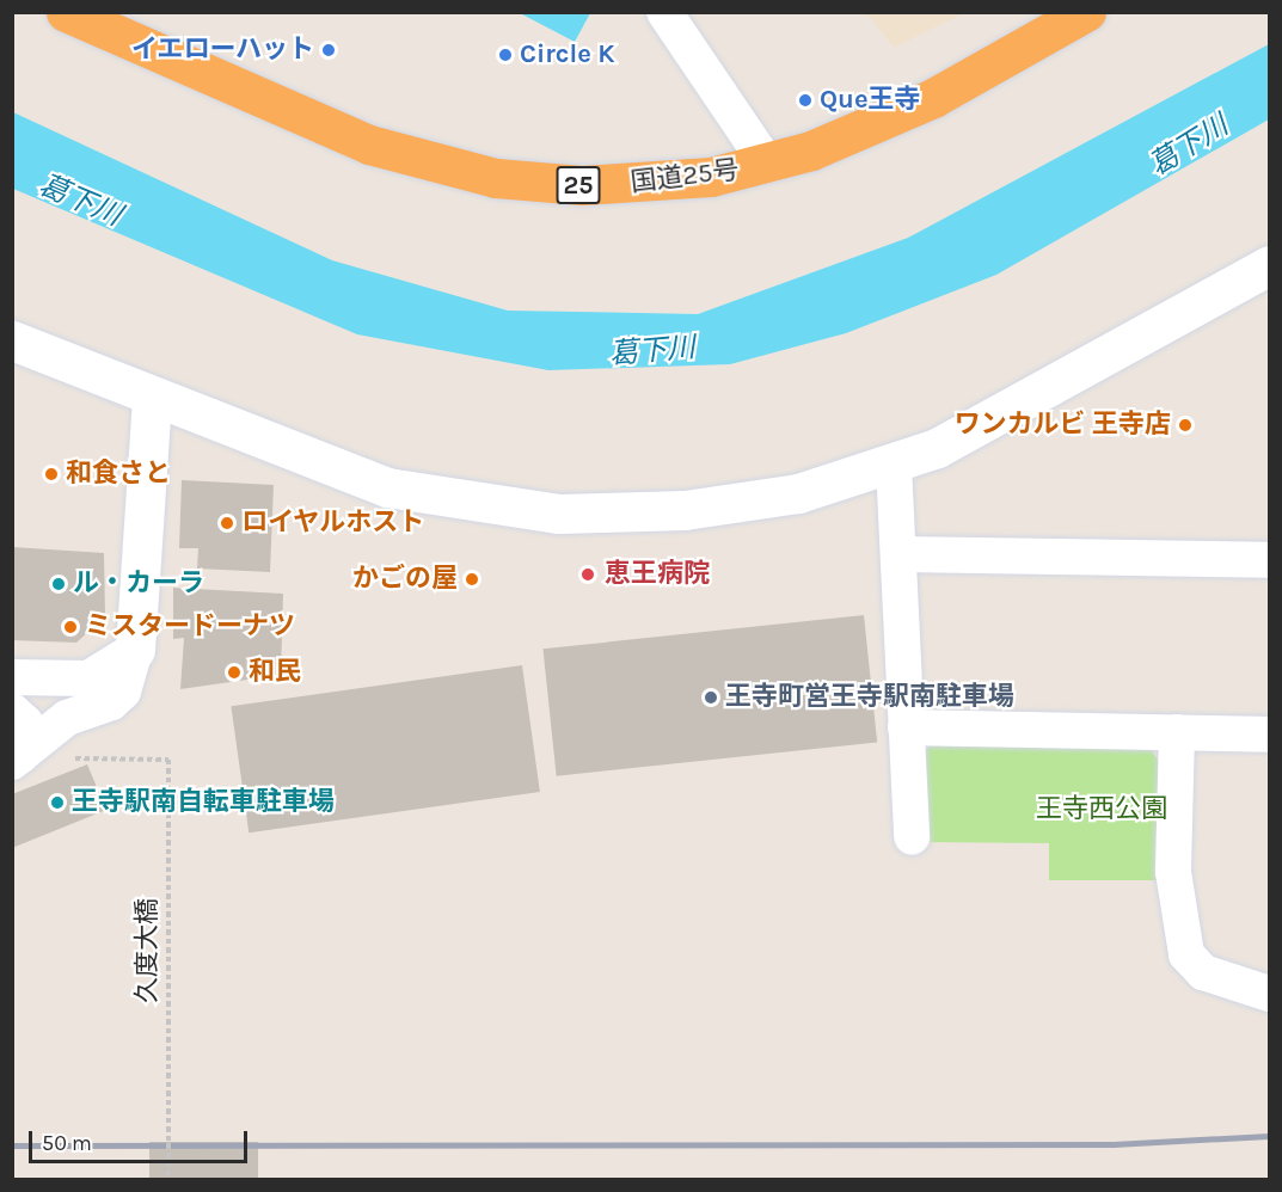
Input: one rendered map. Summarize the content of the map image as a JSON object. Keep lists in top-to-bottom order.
{
  "streets": {
    "highway": ["国道25号", "25"],
    "path": ["久度大橋"]
  },
  "water": ["葛下川"],
  "parks": ["王寺西公園"],
  "places": [
    "イエローハット",
    "Circle K",
    "Que王寺",
    "ワンカルビ 王寺店",
    "和食さと",
    "ロイヤルホスト",
    "恵王病院",
    "かごの屋",
    "ル・カーラ",
    "ミスタードーナツ",
    "和民",
    "王寺町営王寺駅南駐車場",
    "王寺駅南自転車駐車場"
  ],
  "scale_bar": "50 m"
}
